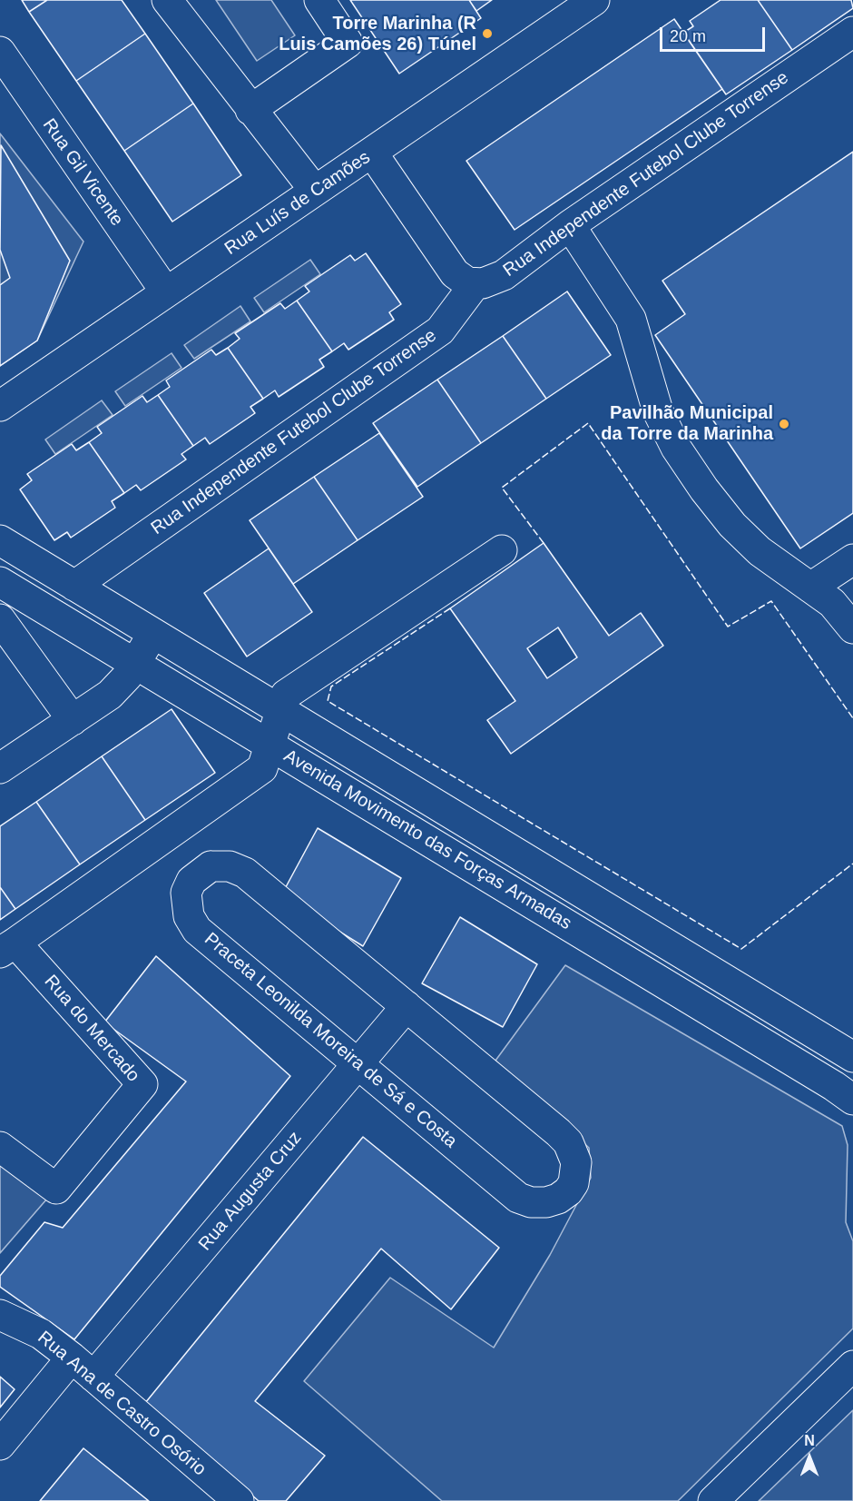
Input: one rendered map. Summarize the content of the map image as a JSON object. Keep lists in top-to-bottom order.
{
  "streets": {
    "street": [
      "Rua Gil Vicente",
      "Rua Independente Futebol Clube Torrense",
      "Rua Luís de Camões",
      "Avenida Movimento das Forças Armadas",
      "Rua do Mercado",
      "Praceta Leonilda Moreira de Sá e Costa",
      "Rua Augusta Cruz",
      "Rua Ana de Castro Osório"
    ]
  },
  "crossings": [
    ["Rua Gil Vicente", "Rua Luís de Camões"],
    ["Rua Independente Futebol Clube Torrense", "Avenida Movimento das Forças Armadas"],
    ["Avenida Movimento das Forças Armadas", "Rua do Mercado"],
    ["Praceta Leonilda Moreira de Sá e Costa", "Rua Augusta Cruz"],
    ["Rua Augusta Cruz", "Rua Ana de Castro Osório"]
  ],
  "places": ["Torre Marinha (R Luis Camões 26) Túnel", "Pavilhão Municipal da Torre da Marinha"],
  "scale_bar": "20 m",
  "north": "top"
}
